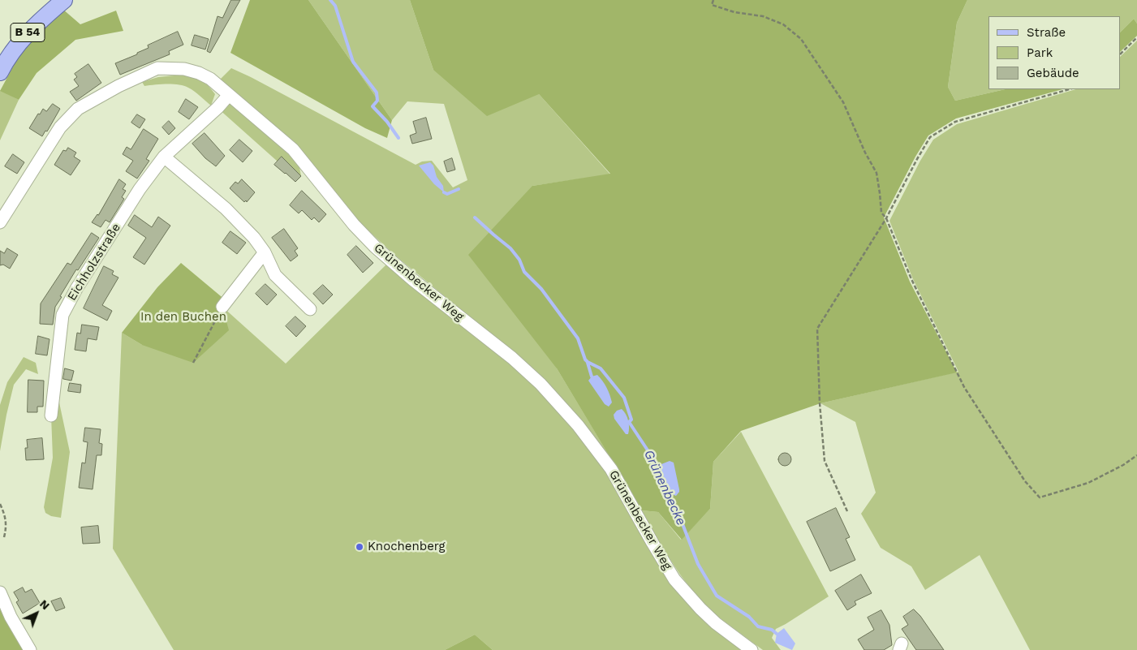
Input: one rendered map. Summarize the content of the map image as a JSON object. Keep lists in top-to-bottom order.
{
  "streets": {
    "main road": ["B 54"],
    "street": ["Eichholzstraße", "Grünenbecker Weg"]
  },
  "crossings": [
    ["Eichholzstraße", "Grünenbecker Weg"]
  ],
  "water": ["Grünenbecke"],
  "parks": ["In den Buchen"],
  "places": ["Knochenberg"],
  "legend": ["Straße", "Park", "Gebäude"],
  "north": "top right"
}
